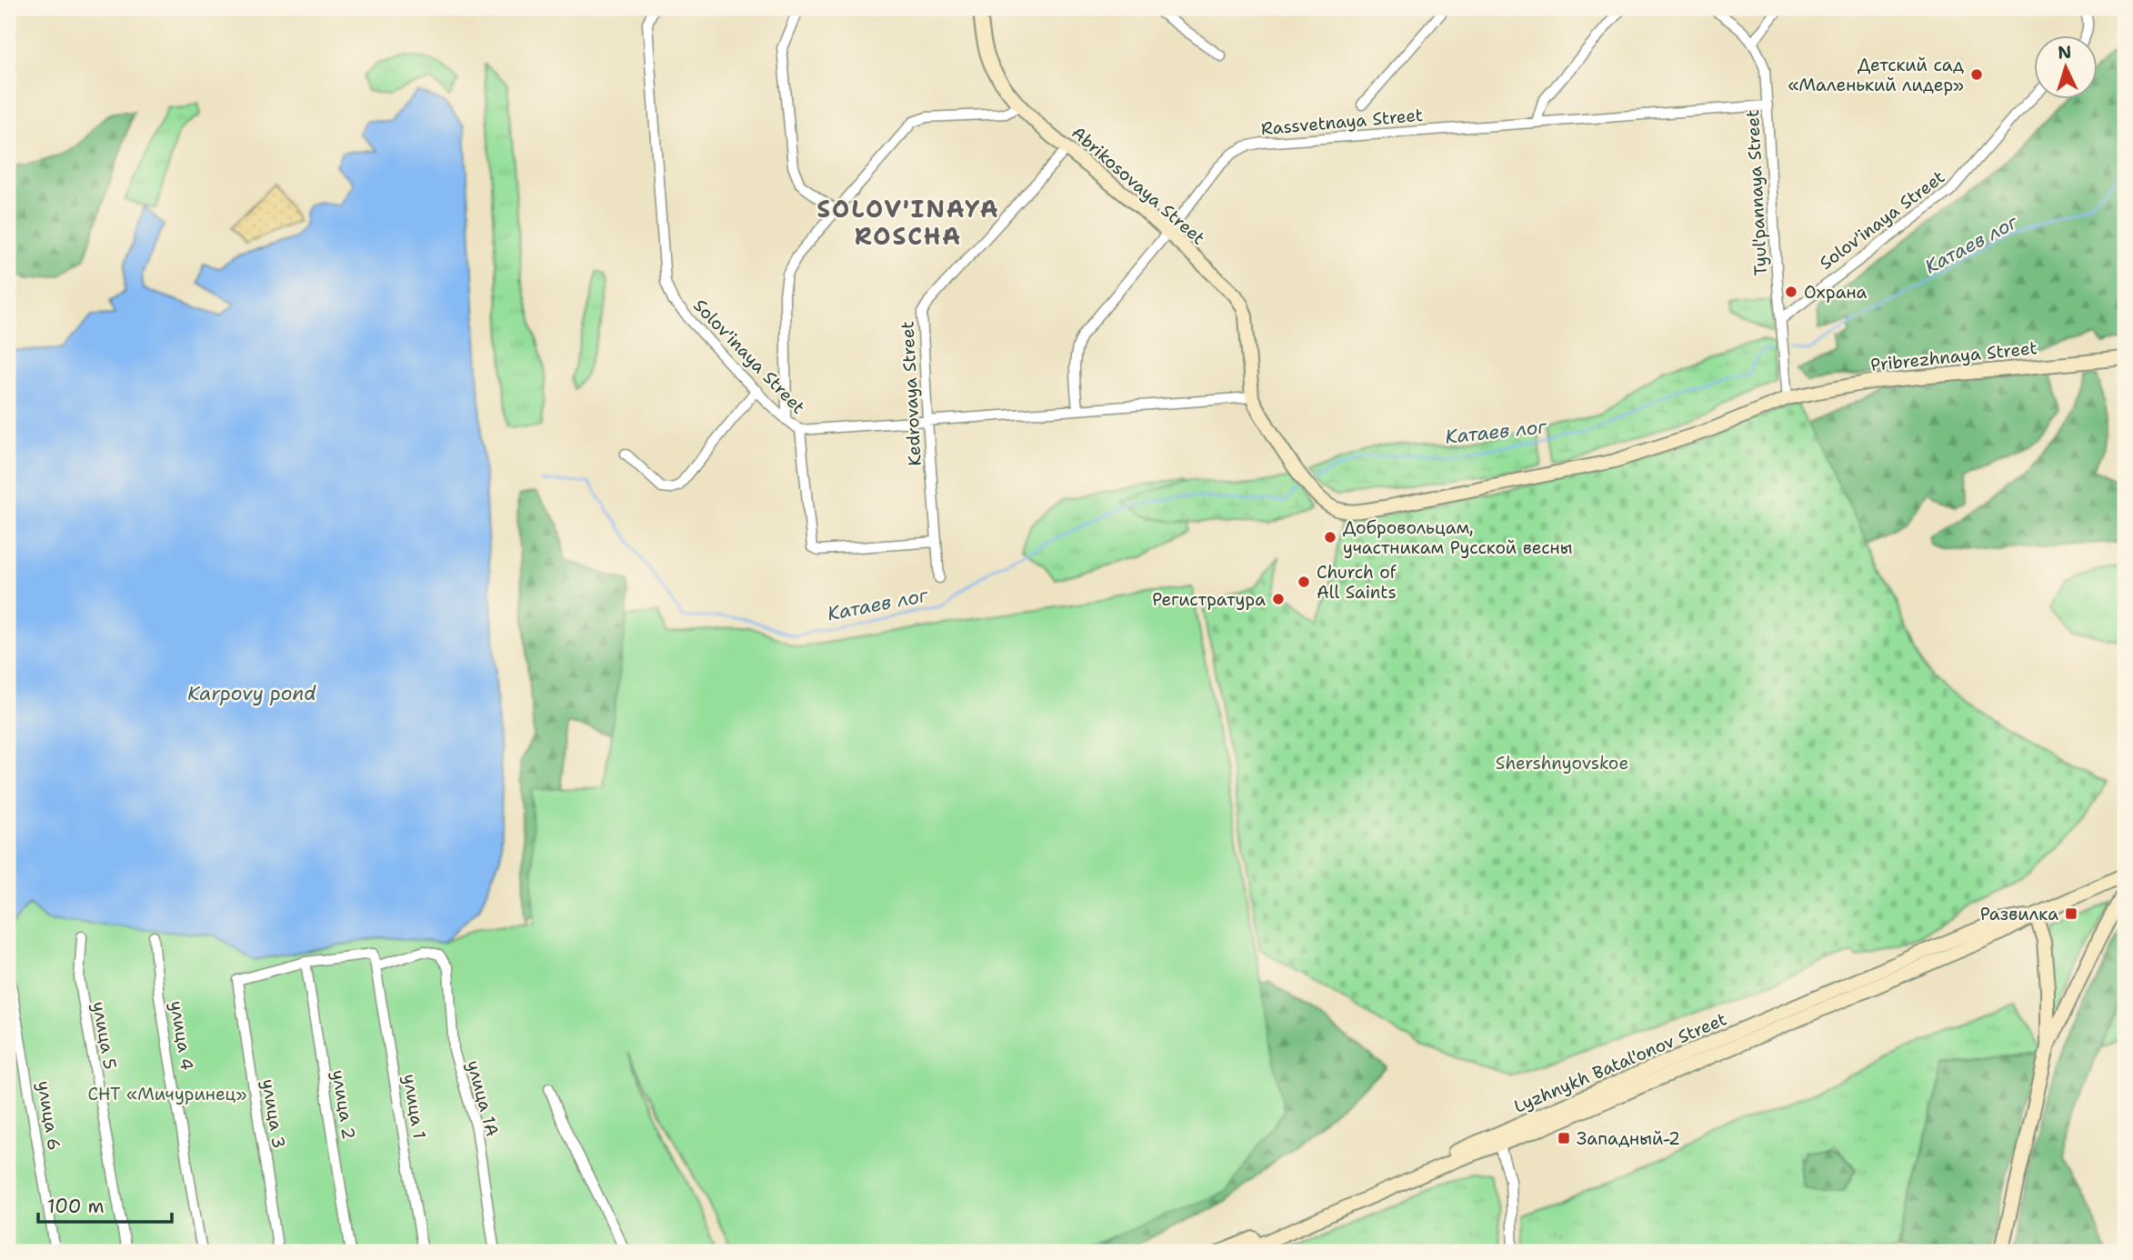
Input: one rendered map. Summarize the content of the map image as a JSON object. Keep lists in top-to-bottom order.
{
  "streets": {
    "street": [
      "Rassvetnaya Street",
      "Abrikosovaya Street",
      "Tyul'pannaya Street",
      "Solov'inaya Street",
      "Pribrezhnaya Street",
      "Kedrovaya Street",
      "улица 5",
      "улица 4",
      "Lyzhnykh Batal'onov Street",
      "улица 1А",
      "улица 2",
      "улица 1",
      "улица 3",
      "улица 6"
    ]
  },
  "crossings": [
    ["Rassvetnaya Street", "Abrikosovaya Street"],
    ["Rassvetnaya Street", "Tyul'pannaya Street"],
    ["Rassvetnaya Street", "Solov'inaya Street"],
    ["Abrikosovaya Street", "Solov'inaya Street"],
    ["Abrikosovaya Street", "Pribrezhnaya Street"],
    ["Abrikosovaya Street", "Kedrovaya Street"],
    ["Tyul'pannaya Street", "Solov'inaya Street"],
    ["Tyul'pannaya Street", "Pribrezhnaya Street"],
    ["Solov'inaya Street", "Pribrezhnaya Street"],
    ["Solov'inaya Street", "Kedrovaya Street"],
    ["улица 1А", "улица 1"],
    ["улица 2", "улица 3"]
  ],
  "districts": ["SOLOV'INAYA ROSCHA"],
  "water": ["Катаев лог", "Karpovy pond"],
  "parks": ["Shershnyovskoe", "СНТ «Мичуринец»"],
  "places": {
    "other": [
      "Детский сад «Маленький лидер»",
      "Охрана",
      "Добровольцам, участникам Русской весны",
      "Church of All Saints",
      "Регистратура"
    ],
    "transit": ["Развилка", "Западный-2"]
  },
  "scale_bar": "100 m",
  "north": "top"
}
